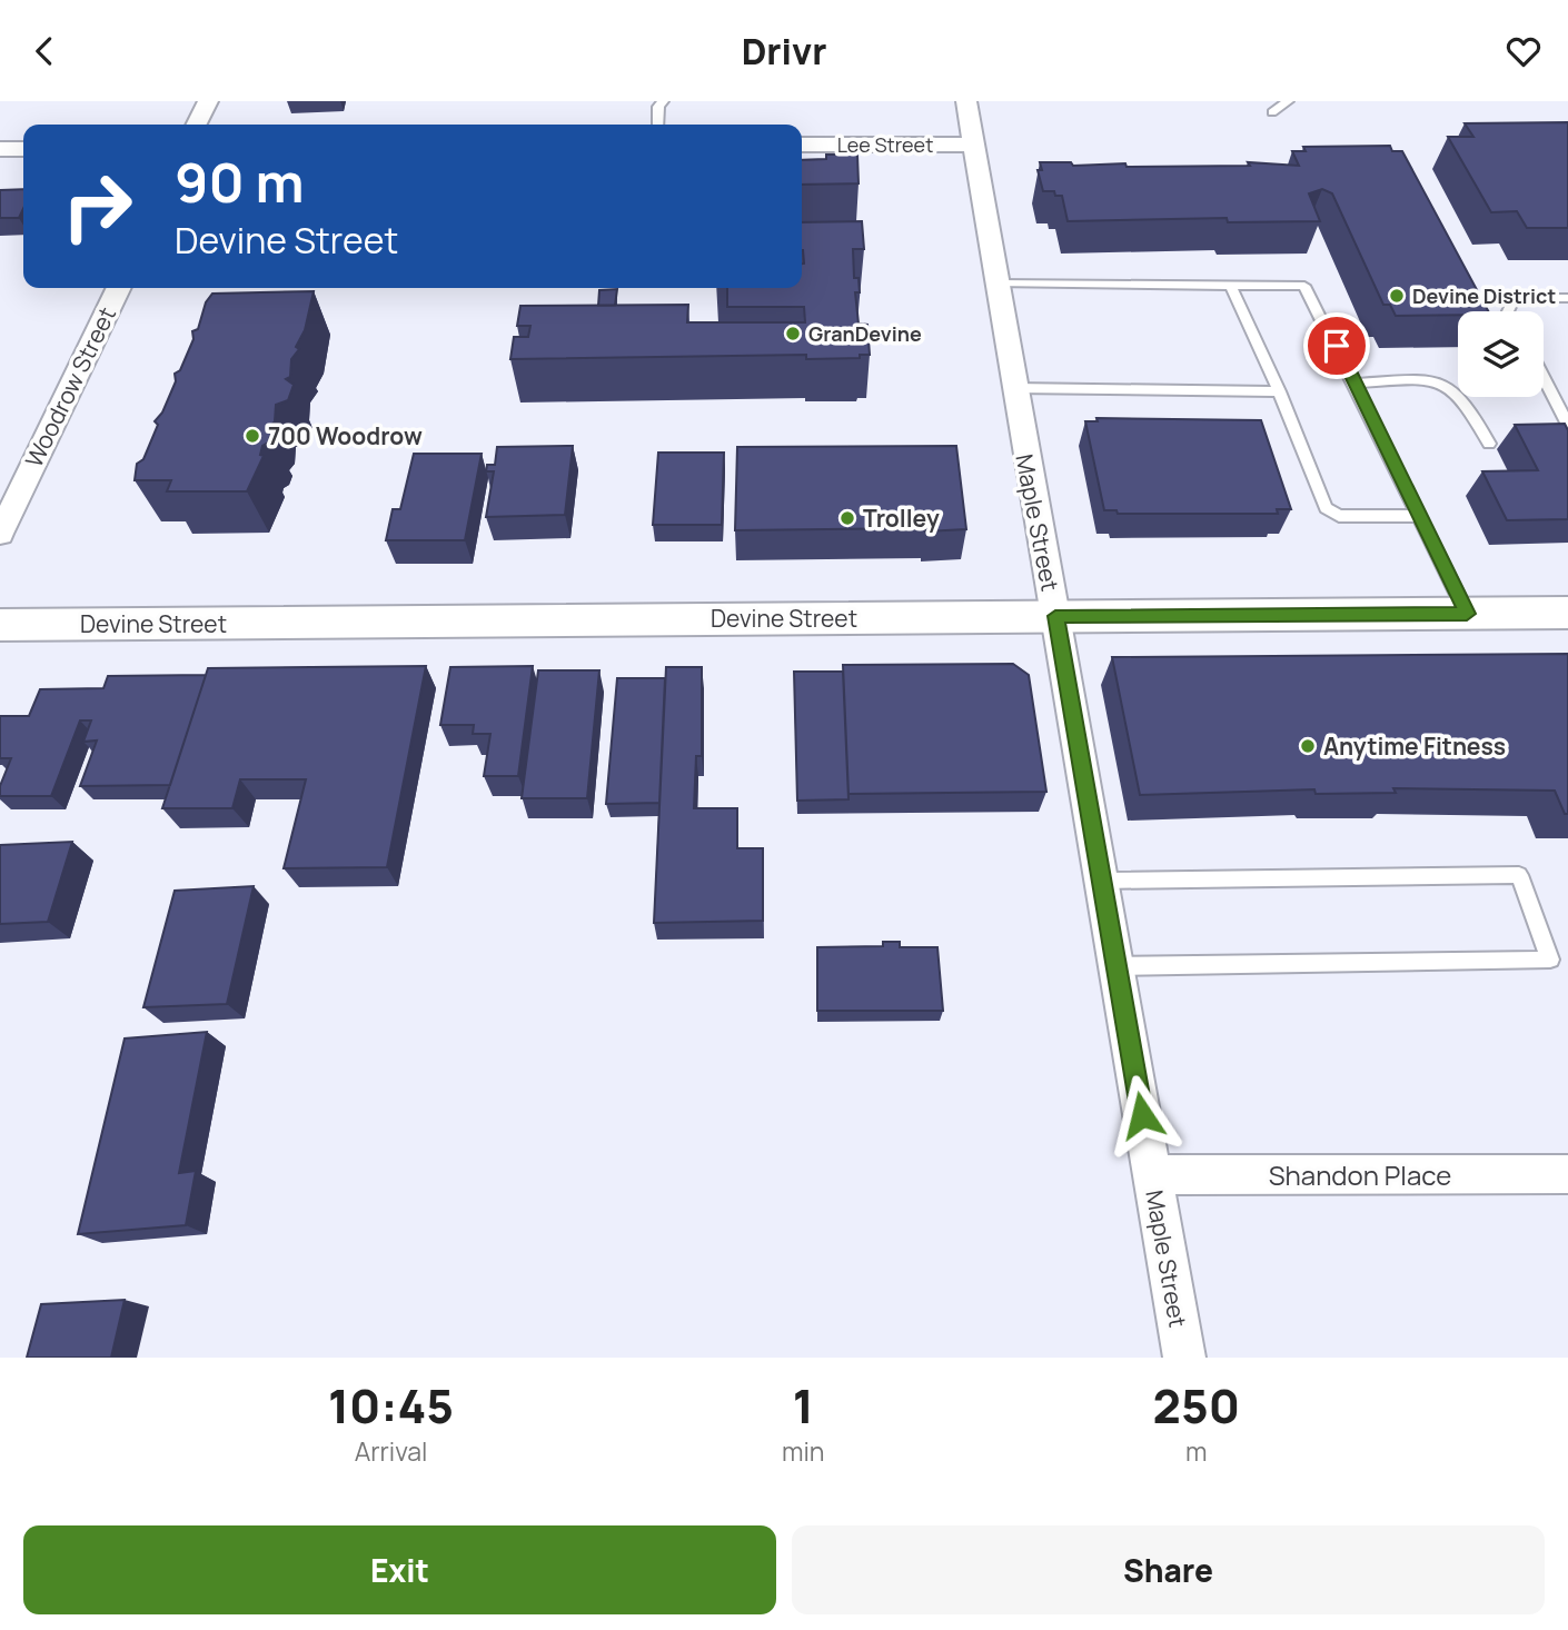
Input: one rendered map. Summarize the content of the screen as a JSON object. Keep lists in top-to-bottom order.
{
  "streets": {
    "main road": ["Devine Street"],
    "street": [
      "Lee Street",
      "Woodrow Street",
      "Maple Street",
      "Shandon Place"
    ]
  },
  "crossings": [
    ["Lee Street", "Maple Street"],
    ["Maple Street", "Devine Street"],
    ["Maple Street", "Shandon Place"]
  ],
  "places": [
    "Devine District",
    "GranDevine",
    "700 Woodrow",
    "Trolley",
    "Anytime Fitness"
  ],
  "page": {
    "header": "Drivr",
    "turn": ["90 m", "Devine Street"],
    "eta": [
      "10:45",
      "Arrival",
      "1",
      "min",
      "250",
      "m"
    ],
    "buttons": ["Exit", "Share"]
  }
}
